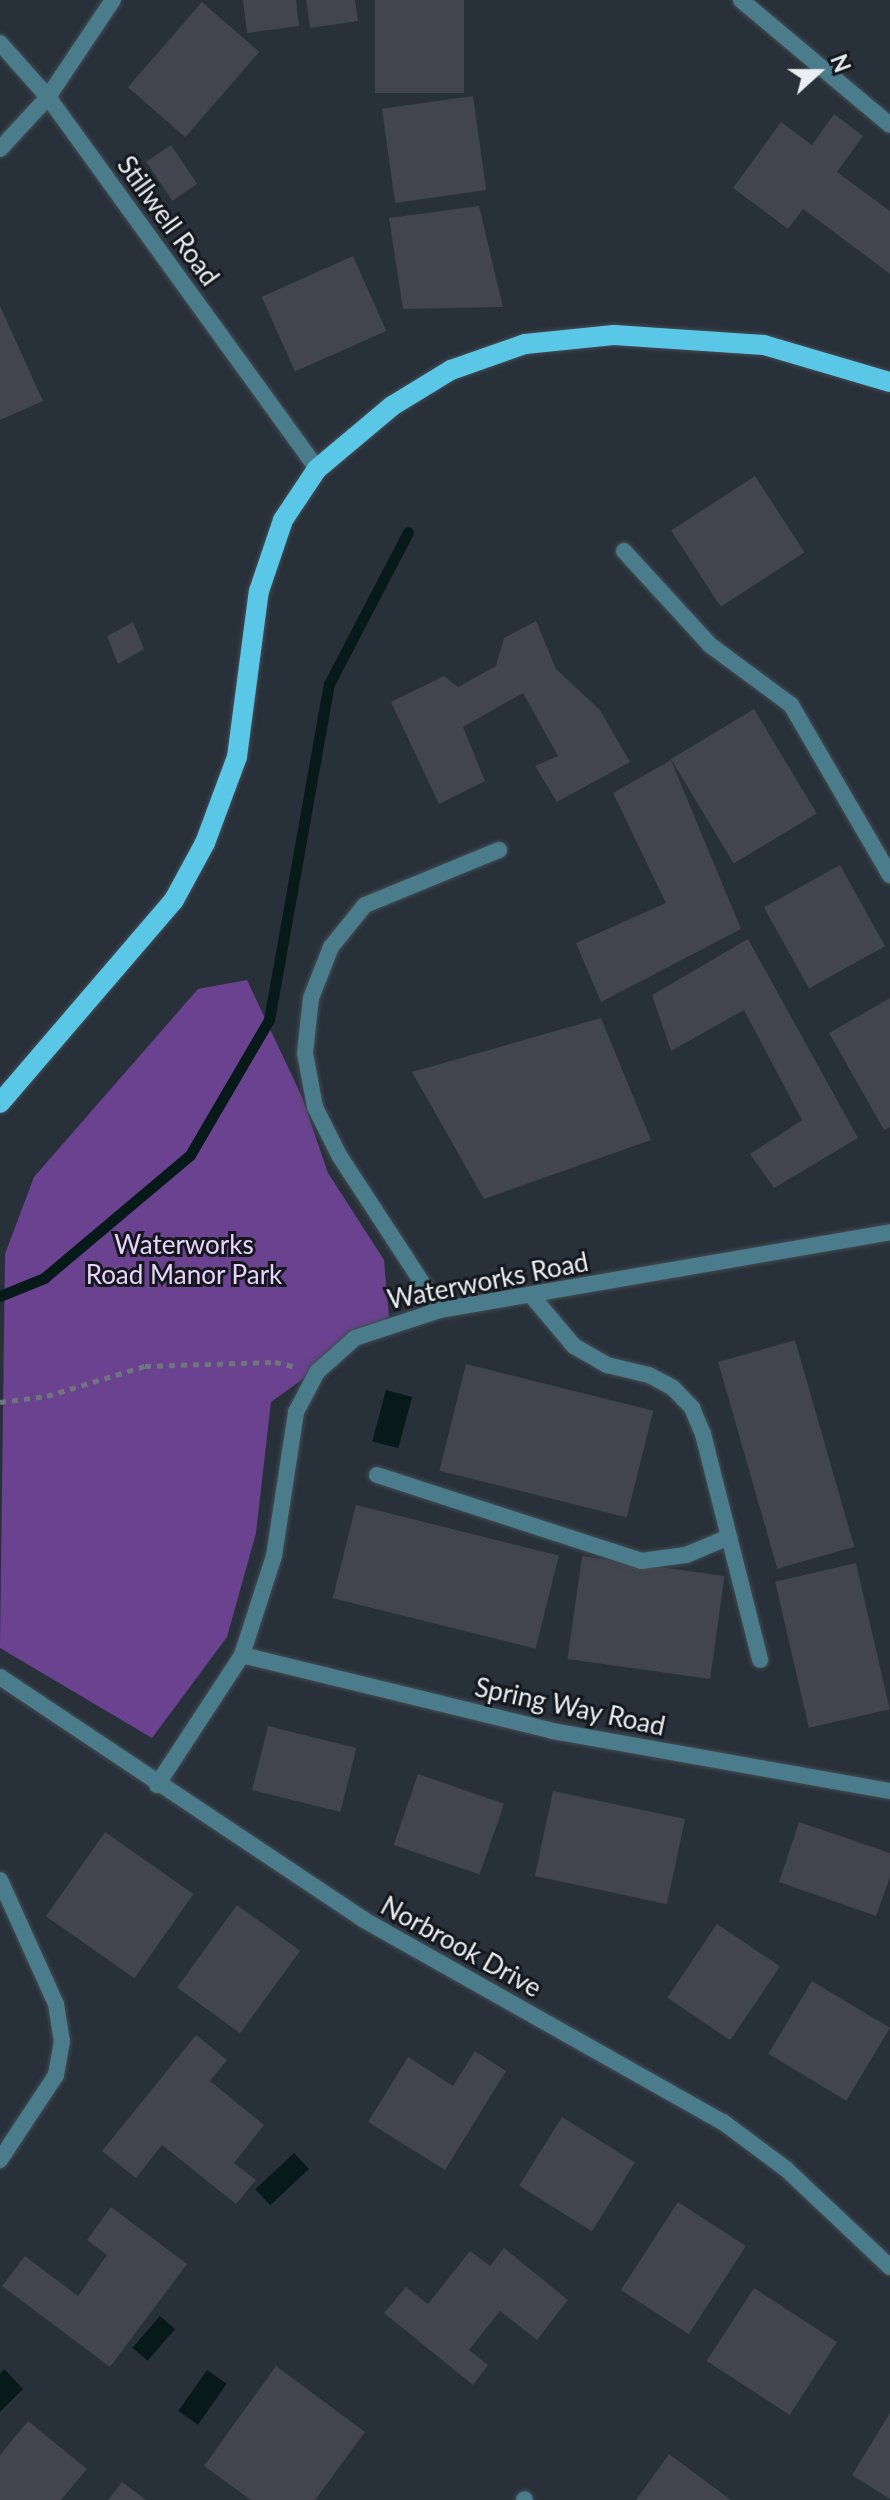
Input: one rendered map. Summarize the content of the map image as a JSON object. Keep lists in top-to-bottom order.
{
  "streets": {
    "street": [
      "Stillwell Road",
      "Waterworks Road",
      "Spring Way Road",
      "Norbrook Drive"
    ]
  },
  "crossings": [
    ["Waterworks Road", "Spring Way Road"],
    ["Waterworks Road", "Norbrook Drive"]
  ],
  "parks": ["Waterworks Road Manor Park"],
  "north": "right"
}
